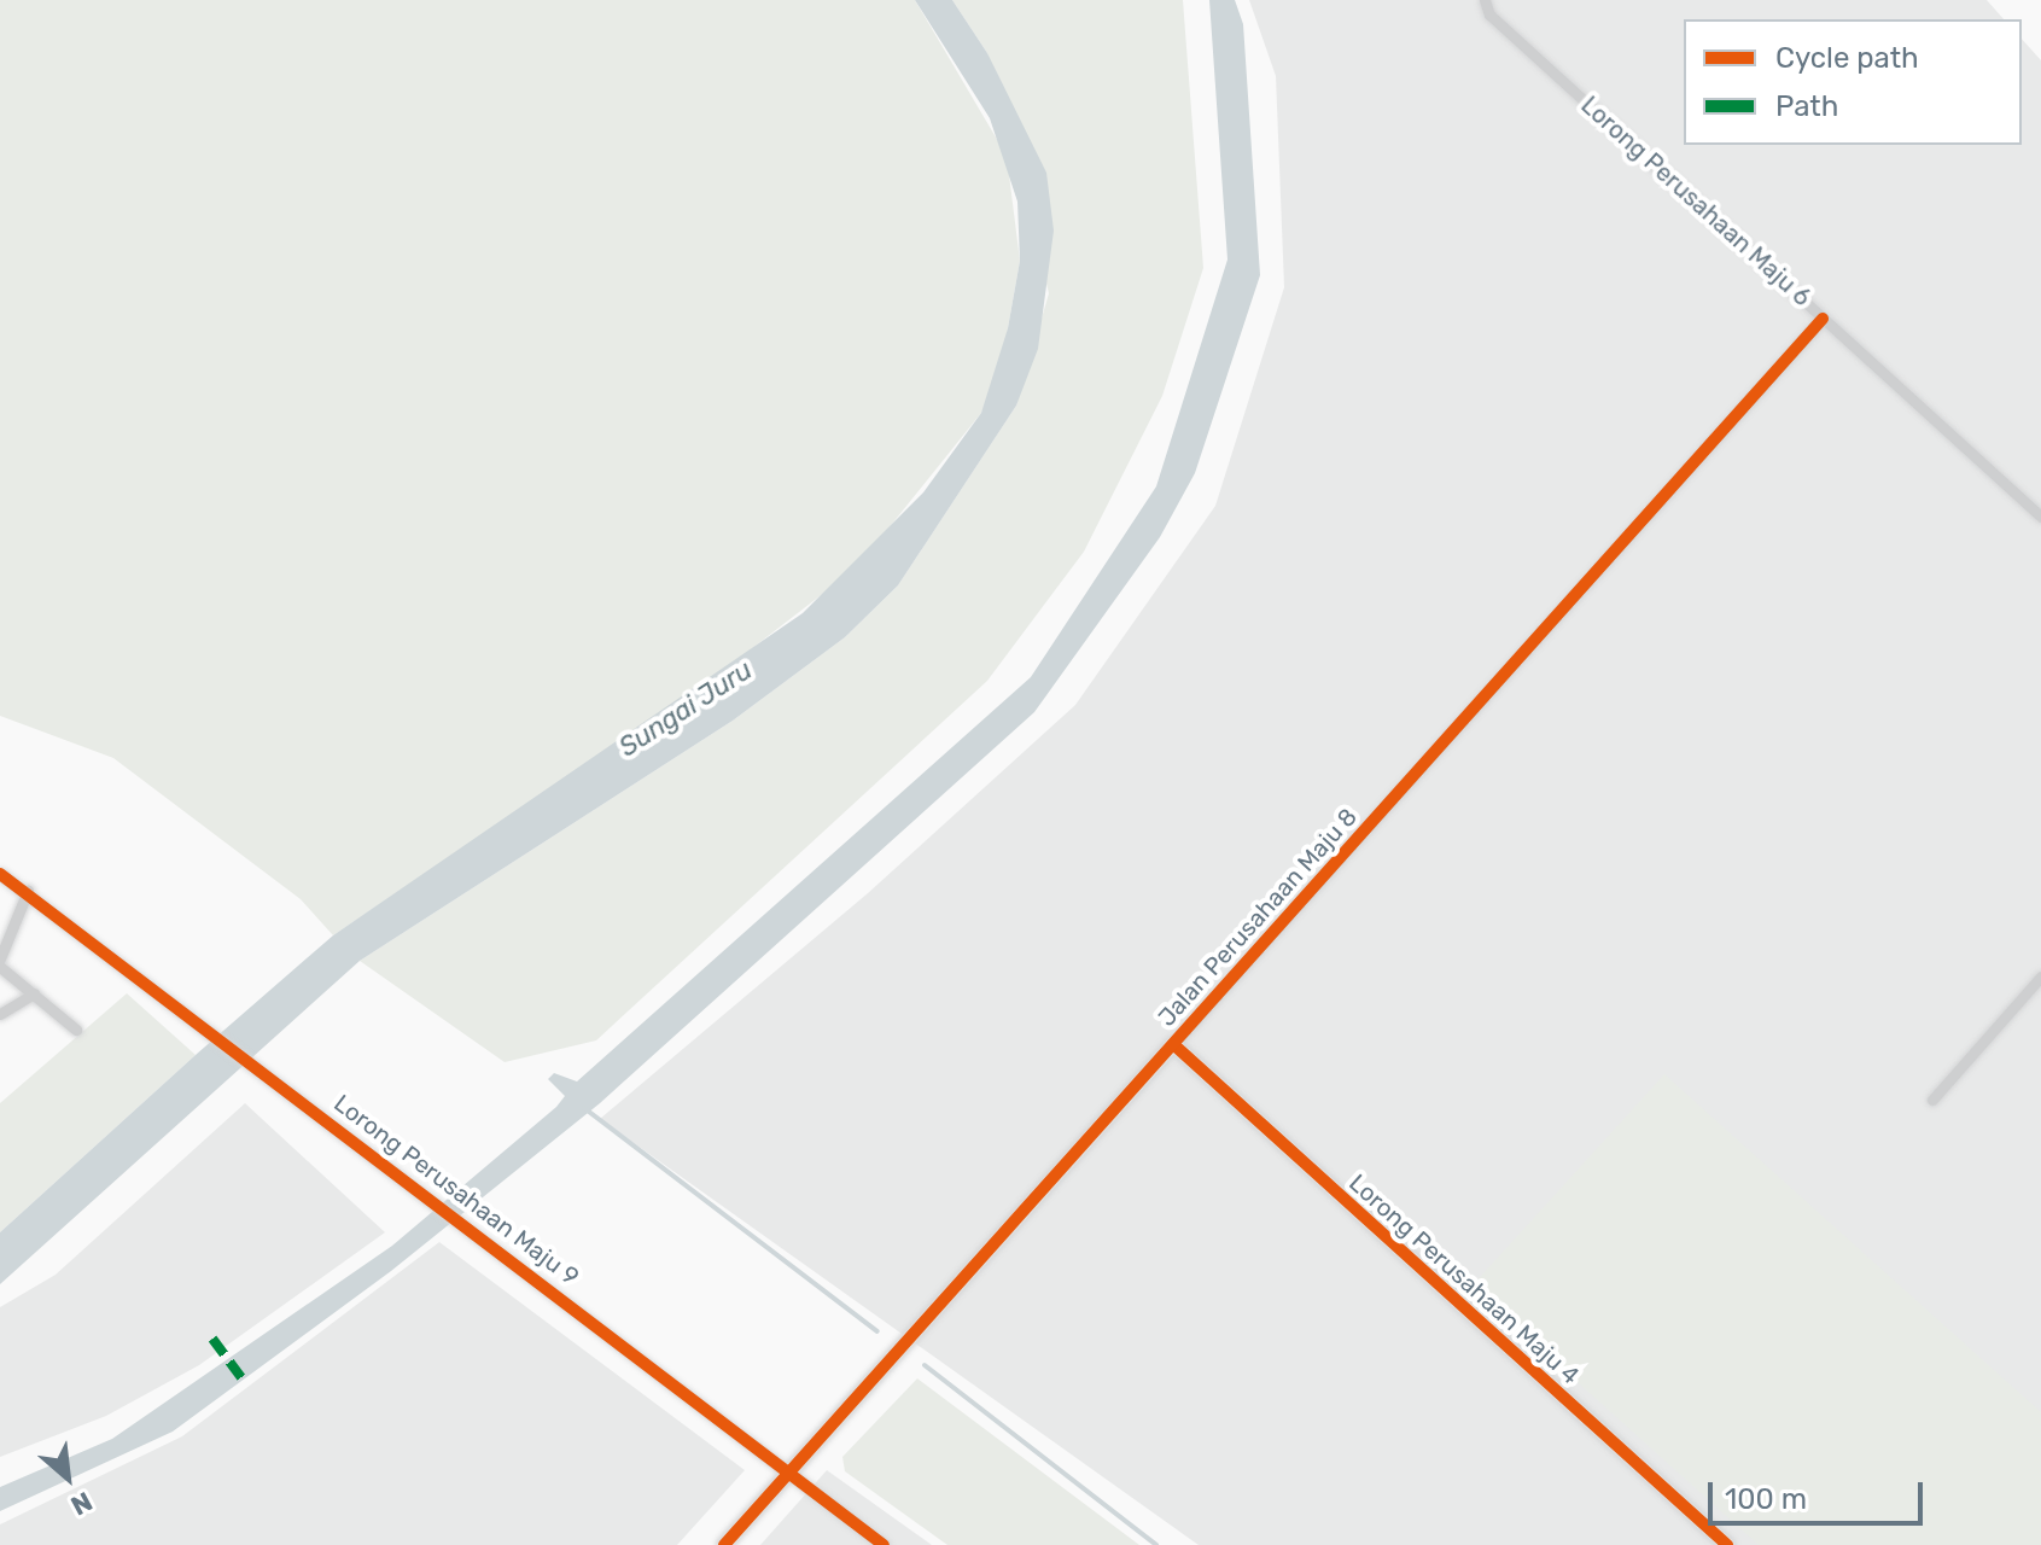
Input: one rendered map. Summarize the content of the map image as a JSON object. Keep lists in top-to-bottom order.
{
  "streets": {
    "street": [
      "Lorong Perusahaan Maju 6",
      "Jalan Perusahaan Maju 8",
      "Lorong Perusahaan Maju 9",
      "Lorong Perusahaan Maju 4"
    ]
  },
  "crossings": [
    ["Lorong Perusahaan Maju 6", "Jalan Perusahaan Maju 8"],
    ["Jalan Perusahaan Maju 8", "Lorong Perusahaan Maju 9"],
    ["Jalan Perusahaan Maju 8", "Lorong Perusahaan Maju 4"]
  ],
  "water": ["Sungai Juru"],
  "legend": ["Cycle path", "Path"],
  "scale_bar": "100 m",
  "north": "bottom right"
}
